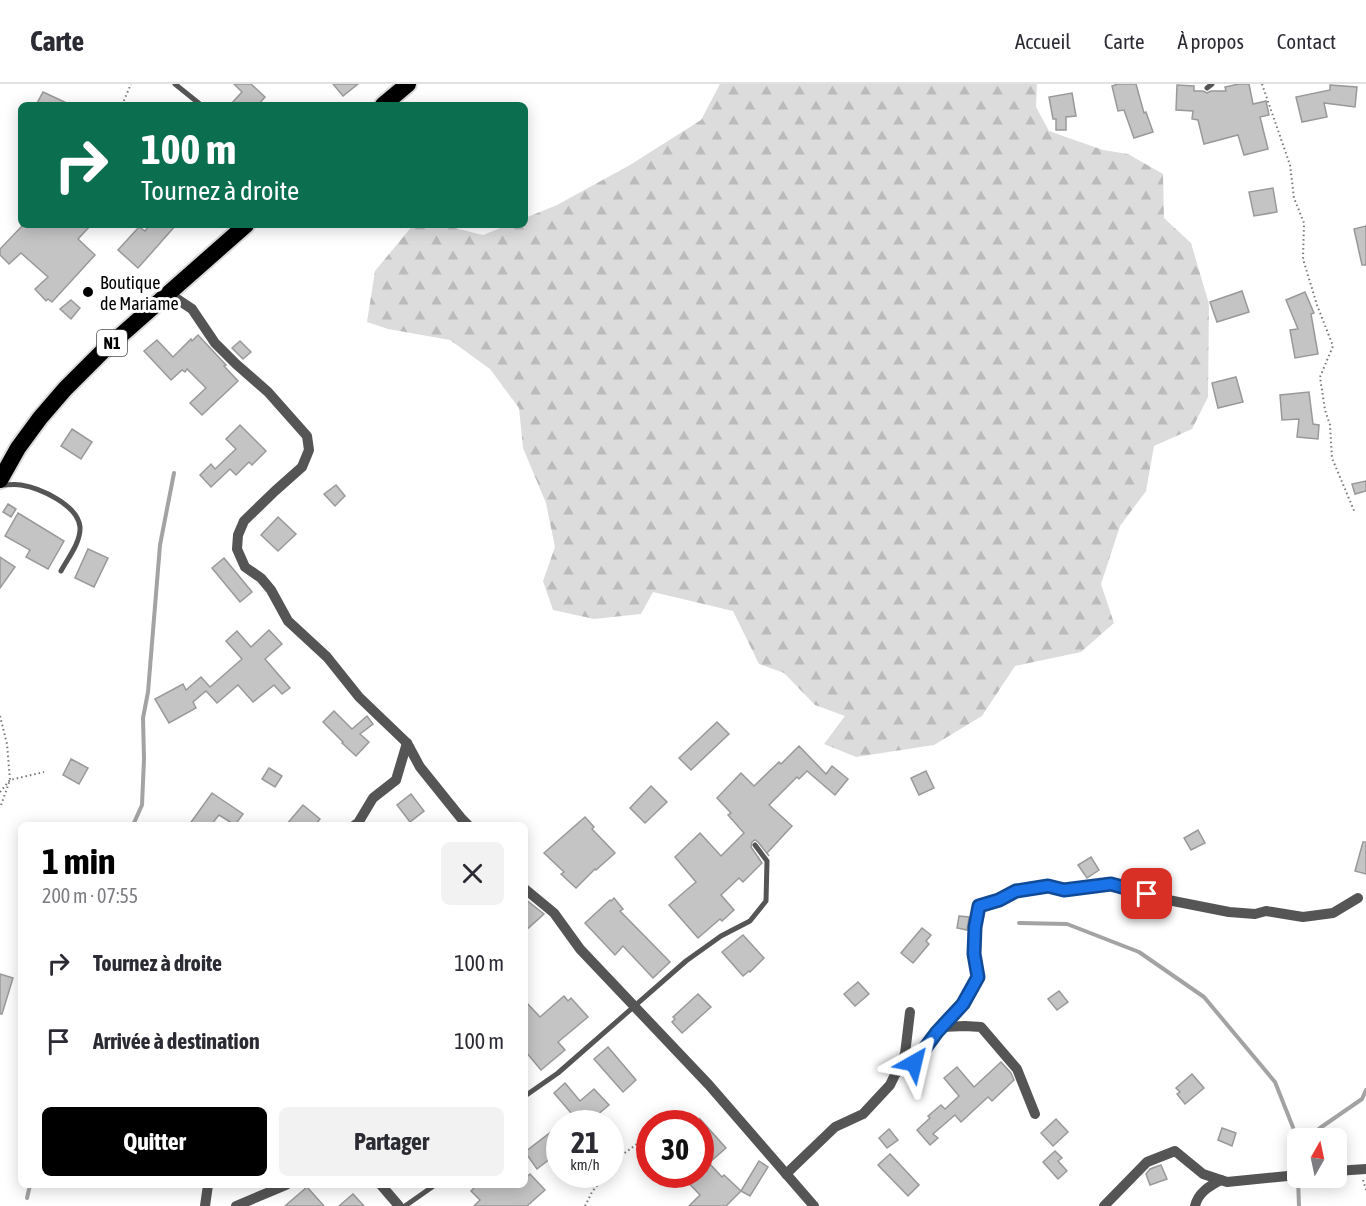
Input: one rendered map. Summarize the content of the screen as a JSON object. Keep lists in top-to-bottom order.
{
  "streets": {
    "highway": ["N1"]
  },
  "places": ["Boutique de Mariame"],
  "north": "top",
  "page": {
    "header": "Carte",
    "nav": [
      "Accueil",
      "Carte",
      "À propos",
      "Contact"
    ],
    "turn": ["100 m", "Tournez à droite"],
    "heading": ["1 min", "200 m · 07:55"],
    "list": [
      {
        "name": "Tournez à droite",
        "value": "100 m"
      },
      {
        "name": "Arrivée à destination",
        "value": "100 m"
      }
    ],
    "buttons": ["Quitter", "Partager"],
    "speed": "21 km/h",
    "limit": "30"
  }
}
